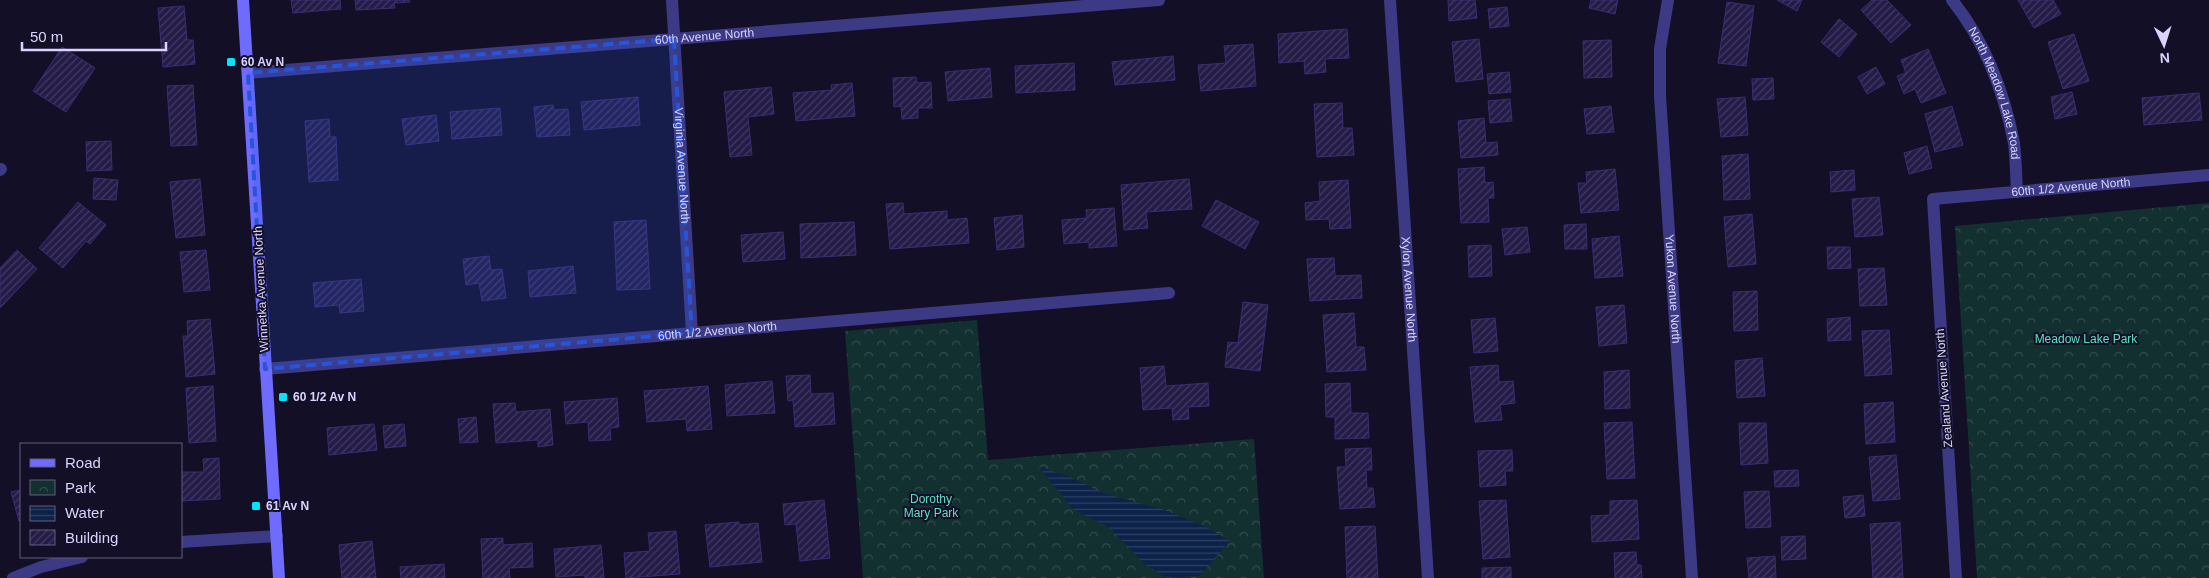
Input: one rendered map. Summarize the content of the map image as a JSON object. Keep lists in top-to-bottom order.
{
  "streets": {
    "street": [
      "60th Avenue North",
      "North Meadow Lake Road",
      "Virginia Avenue North",
      "60th 1/2 Avenue North",
      "Winnetka Avenue North",
      "Xylon Avenue North",
      "Yukon Avenue North",
      "Zealand Avenue North"
    ]
  },
  "crossings": [
    ["60th Avenue North", "Virginia Avenue North"],
    ["60th Avenue North", "Winnetka Avenue North"],
    ["North Meadow Lake Road", "60th 1/2 Avenue North"],
    ["Virginia Avenue North", "60th 1/2 Avenue North"],
    ["60th 1/2 Avenue North", "Winnetka Avenue North"],
    ["60th 1/2 Avenue North", "Zealand Avenue North"]
  ],
  "parks": ["Meadow Lake Park", "Dorothy Mary Park"],
  "places": {
    "transit": ["60 Av N", "60 1/2 Av N", "61 Av N"]
  },
  "legend": [
    "Road",
    "Park",
    "Water",
    "Building"
  ],
  "scale_bar": "50 m",
  "north": "bottom"
}
